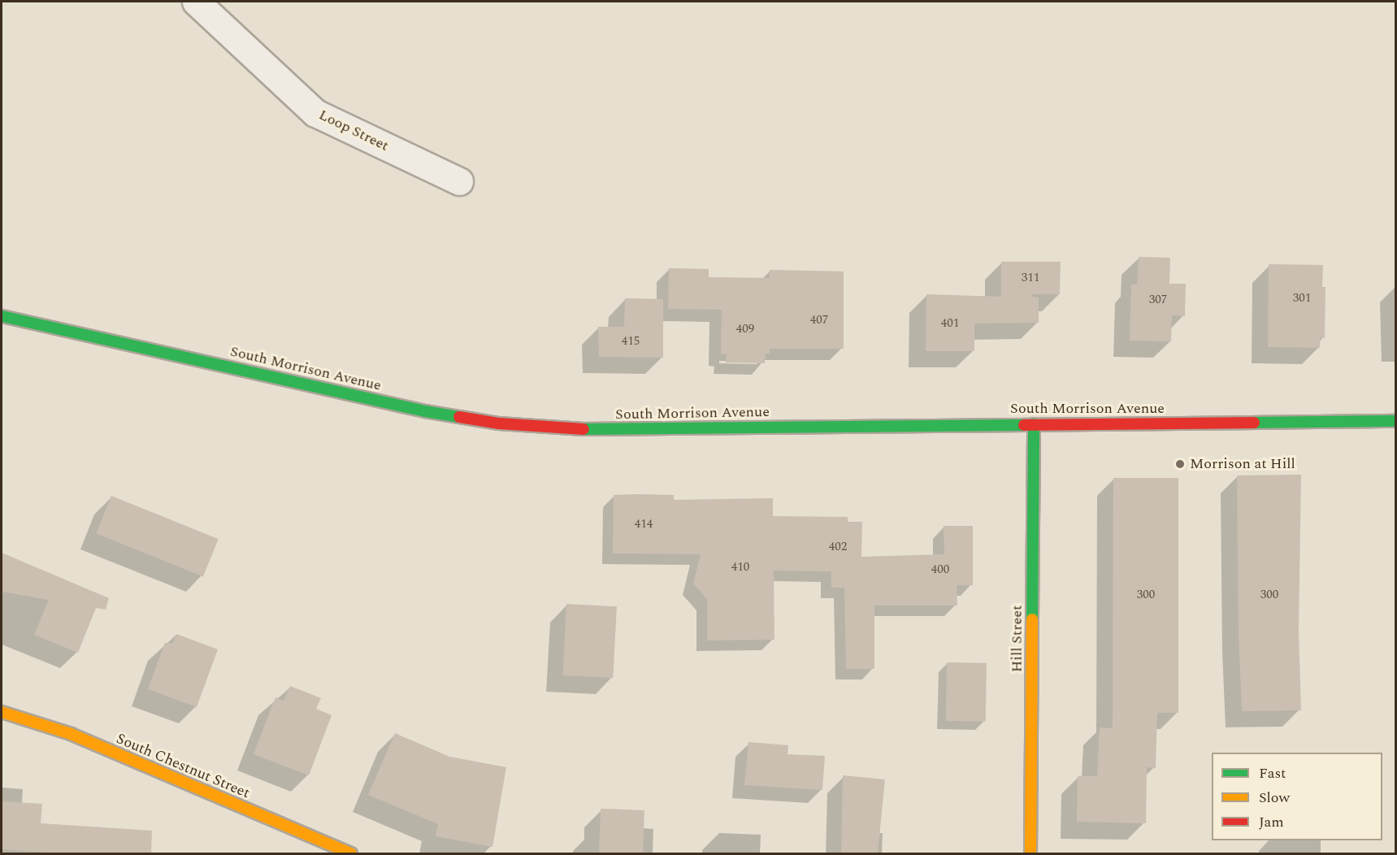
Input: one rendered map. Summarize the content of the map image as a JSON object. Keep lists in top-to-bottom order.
{
  "streets": {
    "main road": ["South Morrison Avenue", "Hill Street", "South Chestnut Street"],
    "street": ["Loop Street"]
  },
  "crossings": [
    ["South Morrison Avenue", "Hill Street"]
  ],
  "places": ["Morrison at Hill"],
  "house_numbers": [
    "311",
    "301",
    "307",
    "407",
    "401",
    "409",
    "415",
    "414",
    "402",
    "410",
    "400",
    "300",
    "300"
  ],
  "legend": ["Fast", "Slow", "Jam"]
}
